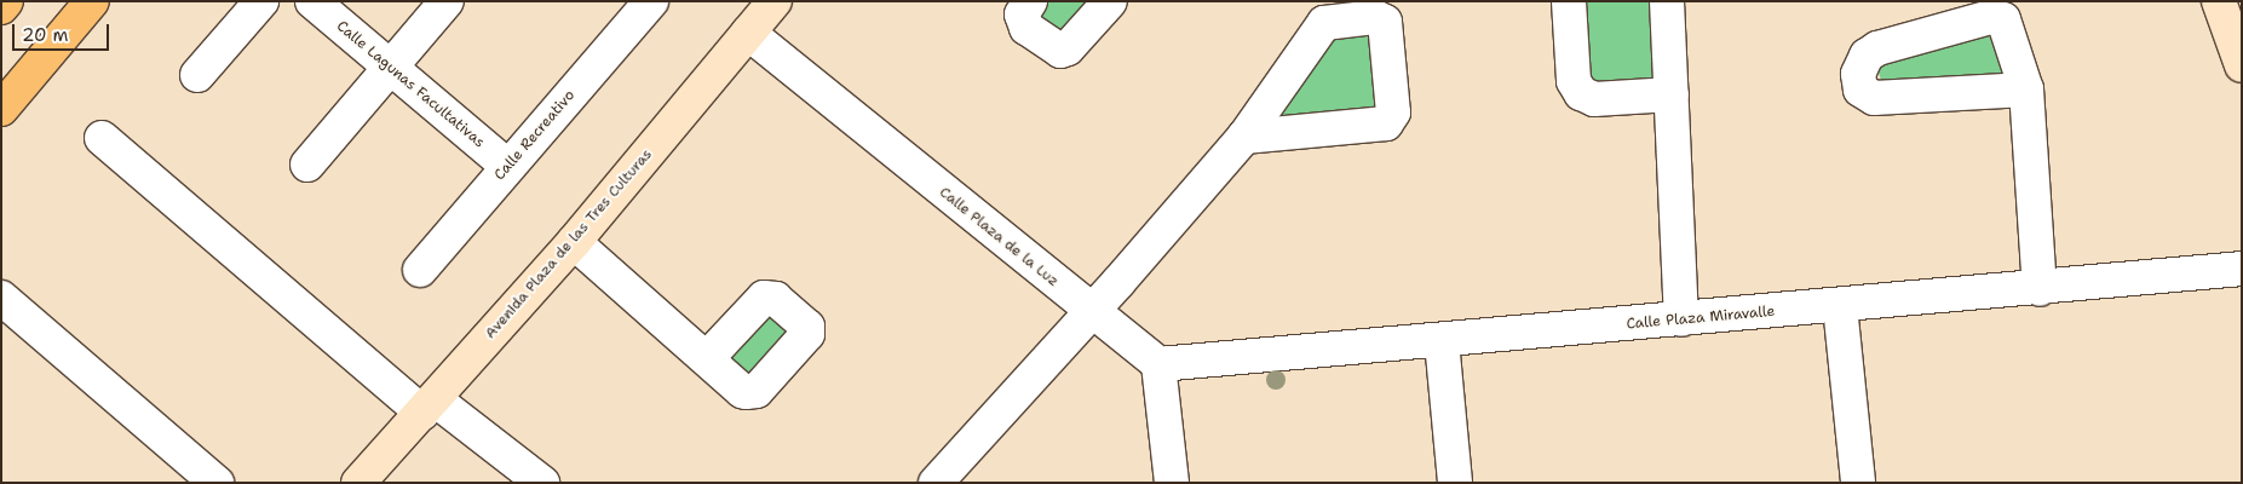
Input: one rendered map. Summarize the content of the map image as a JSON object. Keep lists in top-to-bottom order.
{
  "streets": {
    "street": [
      "Calle Lagunas Facultativas",
      "Calle Recreativo",
      "Calle Plaza de la Luz",
      "Avenida Plaza de las Tres Culturas",
      "Calle Plaza Miravalle"
    ]
  },
  "crossings": [
    ["Calle Lagunas Facultativas", "Calle Recreativo"],
    ["Calle Plaza de la Luz", "Avenida Plaza de las Tres Culturas"],
    ["Calle Plaza de la Luz", "Calle Plaza Miravalle"]
  ],
  "scale_bar": "20 m"
}
